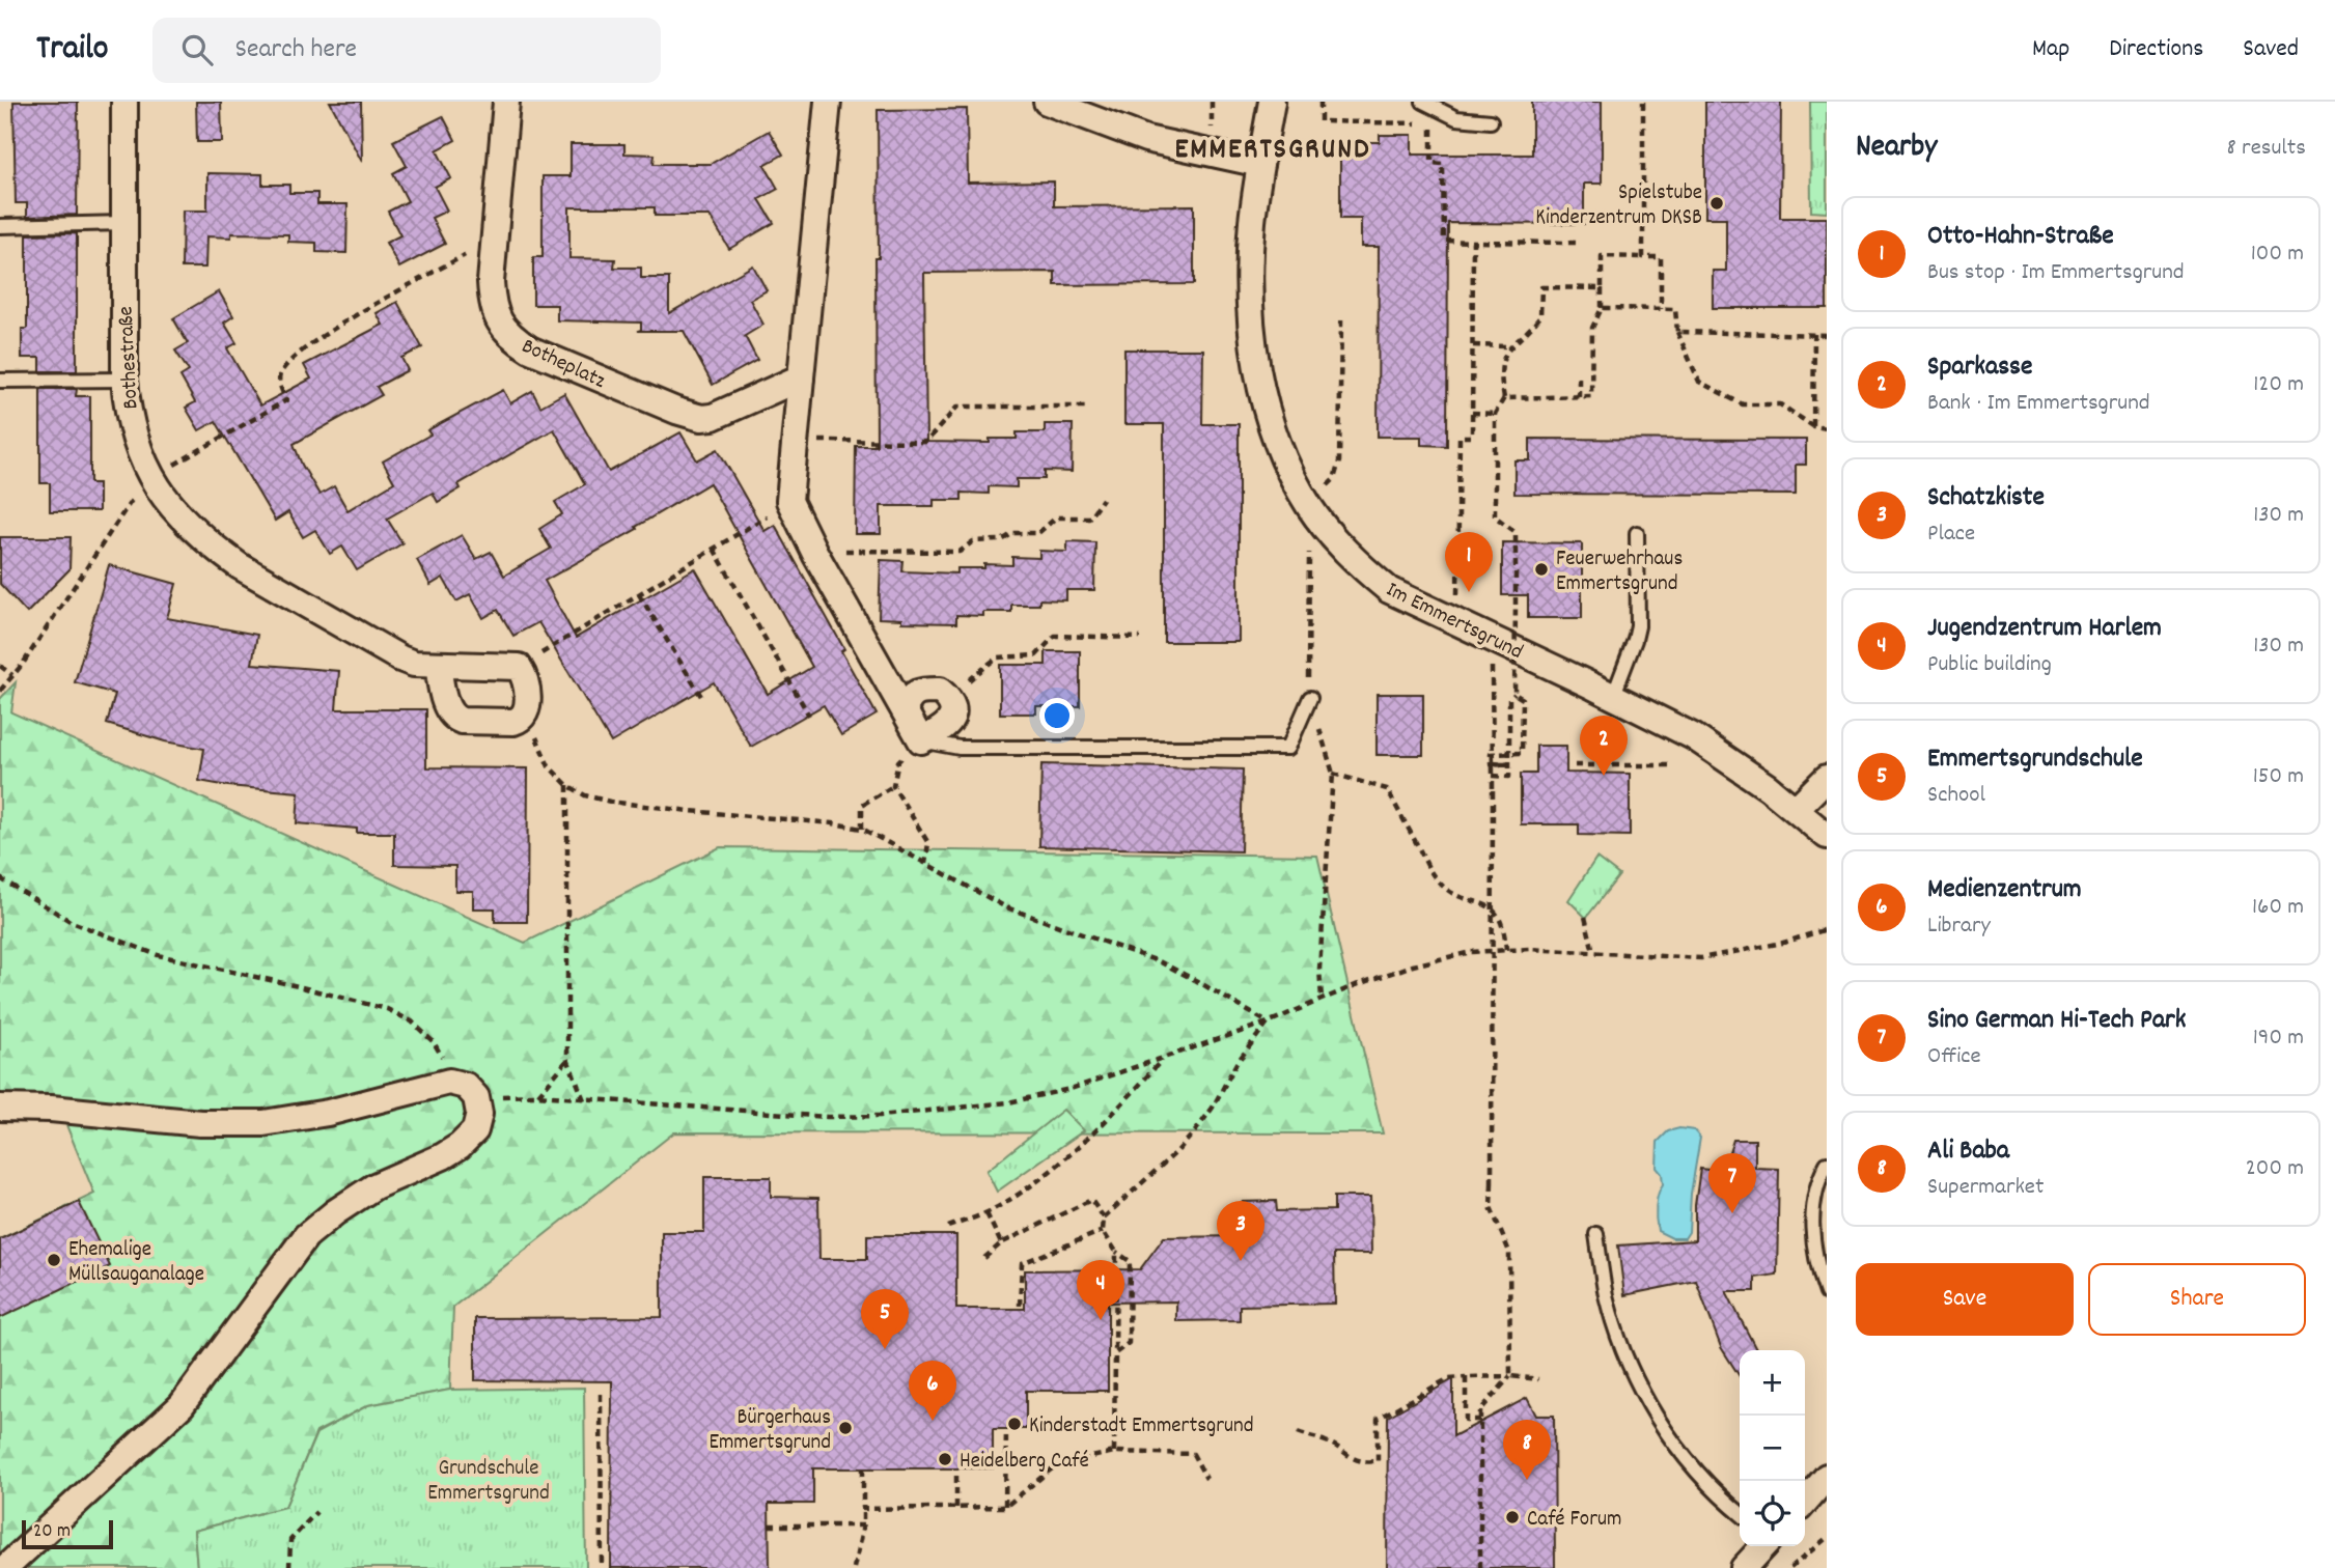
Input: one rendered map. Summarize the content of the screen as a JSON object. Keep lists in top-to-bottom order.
{
  "streets": {
    "street": ["Bothestraße", "Botheplatz", "Im Emmertsgrund"]
  },
  "districts": ["EMMERTSGRUND"],
  "parks": ["Grundschule Emmertsgrund"],
  "places": [
    "Spielstube Kinderzentrum DKSB",
    "Feuerwehrhaus Emmertsgrund",
    "Ehemalige Müllsauganalage",
    "Kinderstadt Emmertsgrund",
    "Bürgerhaus Emmertsgrund",
    "Heidelberg Café",
    "Café Forum"
  ],
  "scale_bar": "20 m",
  "page": {
    "header": "Trailo",
    "search": "Search here",
    "nav": ["Map", "Directions", "Saved"],
    "heading": ["Nearby", "8 results"],
    "list": [
      {
        "mark": "1",
        "name": "Otto-Hahn-Straße",
        "note": "Bus stop · Im Emmertsgrund",
        "value": "100 m"
      },
      {
        "mark": "2",
        "name": "Sparkasse",
        "note": "Bank · Im Emmertsgrund",
        "value": "120 m"
      },
      {
        "mark": "3",
        "name": "Schatzkiste",
        "note": "Place",
        "value": "130 m"
      },
      {
        "mark": "4",
        "name": "Jugendzentrum Harlem",
        "note": "Public building",
        "value": "130 m"
      },
      {
        "mark": "5",
        "name": "Emmertsgrundschule",
        "note": "School",
        "value": "150 m"
      },
      {
        "mark": "6",
        "name": "Medienzentrum",
        "note": "Library",
        "value": "160 m"
      },
      {
        "mark": "7",
        "name": "Sino German Hi-Tech Park",
        "note": "Office",
        "value": "190 m"
      },
      {
        "mark": "8",
        "name": "Ali Baba",
        "note": "Supermarket",
        "value": "200 m"
      }
    ],
    "pins": [
      "1",
      "2",
      "7",
      "3",
      "4",
      "5",
      "6",
      "8"
    ],
    "buttons": ["Save", "Share"],
    "map_buttons": ["+", "−"],
    "scale": "20 m"
  }
}
